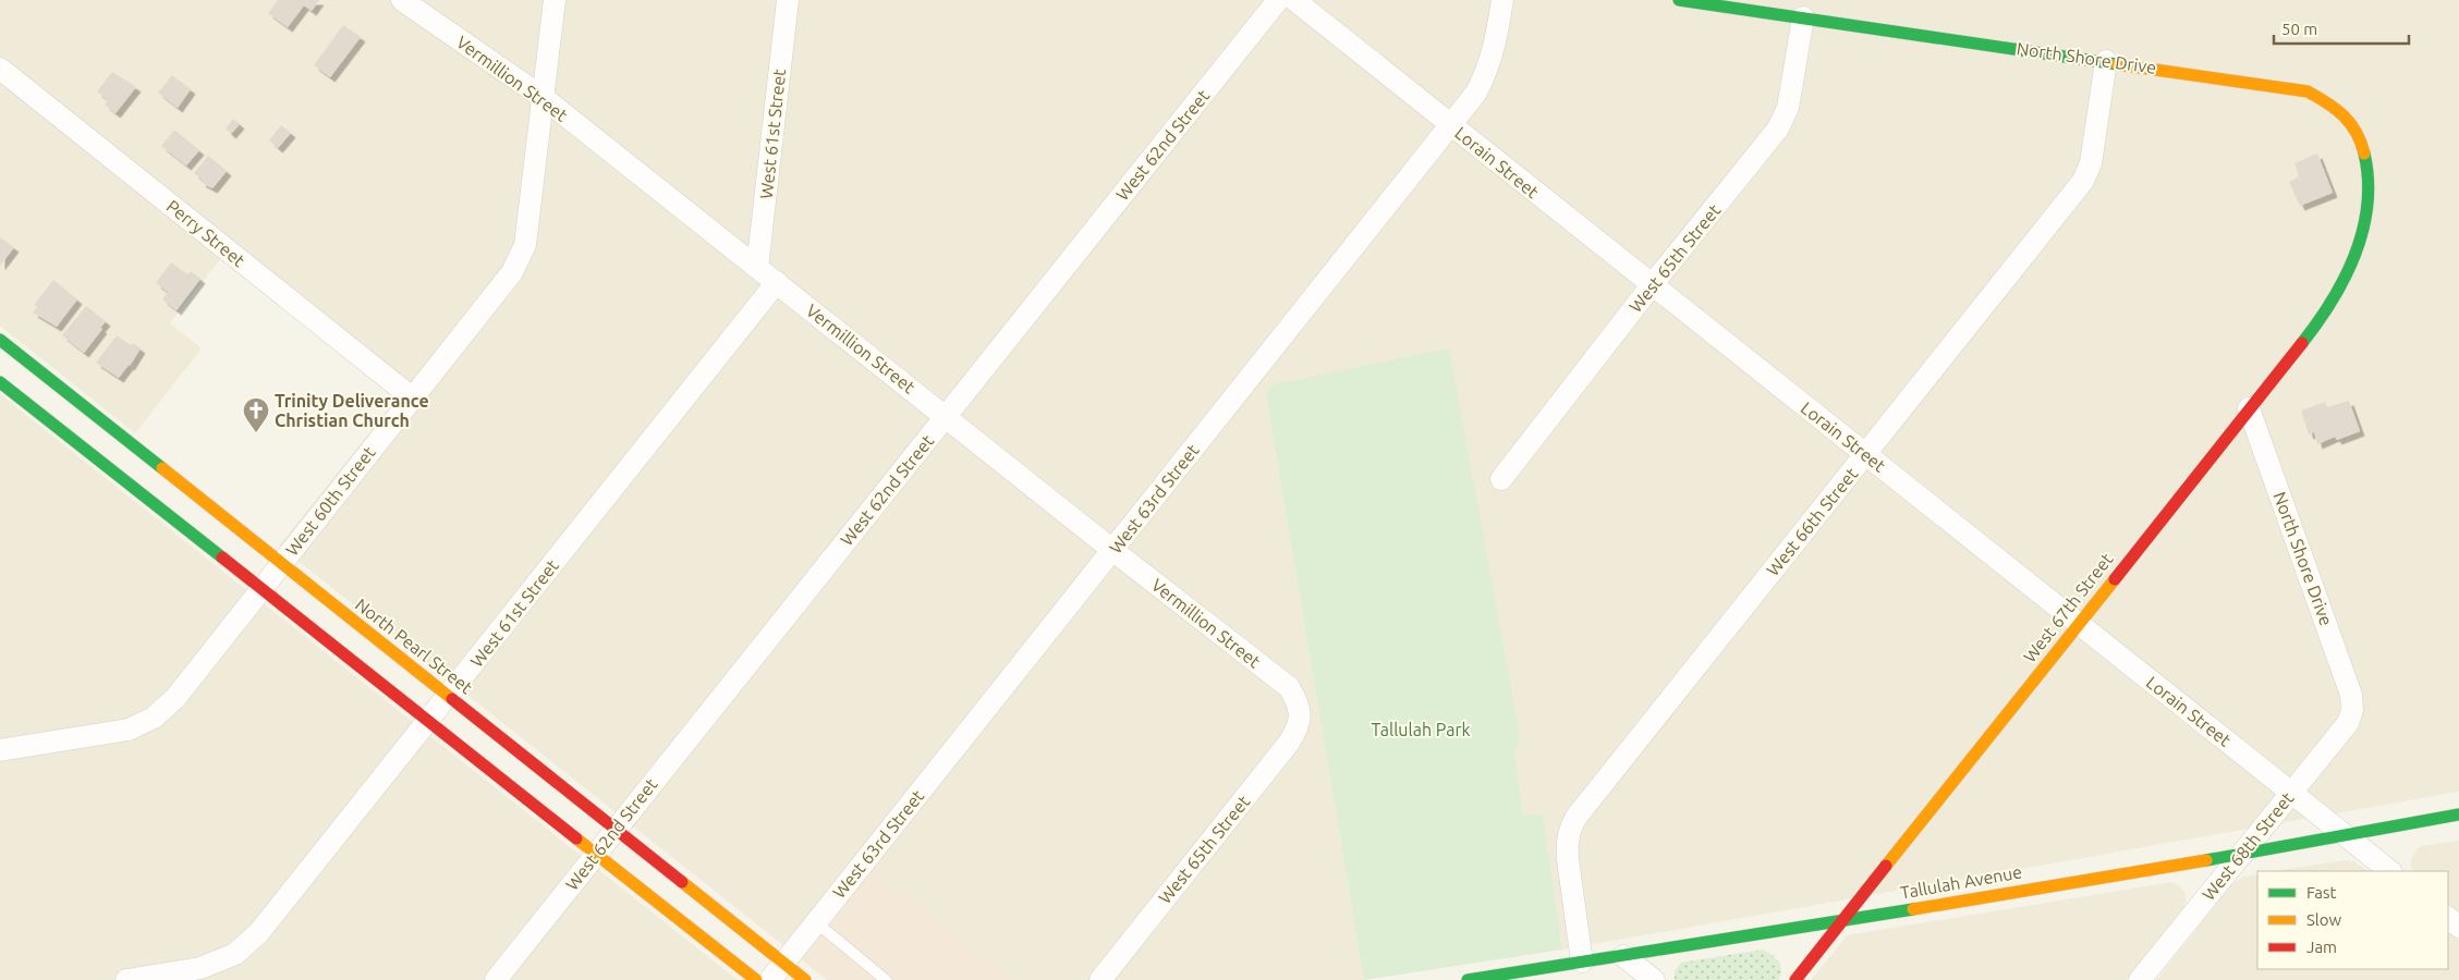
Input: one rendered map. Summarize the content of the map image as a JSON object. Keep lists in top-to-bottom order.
{
  "streets": {
    "street": [
      "North Shore Drive",
      "Vermillion Street",
      "West 61st Street",
      "West 62nd Street",
      "Lorain Street",
      "Perry Street",
      "West 65th Street",
      "West 63rd Street",
      "West 60th Street",
      "West 66th Street",
      "West 67th Street",
      "North Pearl Street",
      "West 68th Street",
      "Tallulah Avenue"
    ]
  },
  "crossings": [
    ["North Shore Drive", "West 65th Street"],
    ["North Shore Drive", "West 66th Street"],
    ["North Shore Drive", "West 67th Street"],
    ["North Shore Drive", "West 68th Street"],
    ["Vermillion Street", "West 61st Street"],
    ["Vermillion Street", "West 62nd Street"],
    ["Vermillion Street", "West 65th Street"],
    ["Vermillion Street", "West 63rd Street"],
    ["Vermillion Street", "West 60th Street"],
    ["West 61st Street", "North Pearl Street"],
    ["West 62nd Street", "North Pearl Street"],
    ["Lorain Street", "West 65th Street"],
    ["Lorain Street", "West 63rd Street"],
    ["Lorain Street", "West 66th Street"],
    ["Lorain Street", "West 67th Street"],
    ["Lorain Street", "West 68th Street"],
    ["Lorain Street", "Tallulah Avenue"],
    ["Perry Street", "West 60th Street"],
    ["West 63rd Street", "North Pearl Street"],
    ["West 60th Street", "North Pearl Street"],
    ["West 66th Street", "Tallulah Avenue"],
    ["West 67th Street", "Tallulah Avenue"],
    ["West 68th Street", "Tallulah Avenue"]
  ],
  "parks": ["Tallulah Park"],
  "places": {
    "church": ["Trinity Deliverance Christian Church"]
  },
  "legend": ["Fast", "Slow", "Jam"],
  "scale_bar": "50 m"
}
